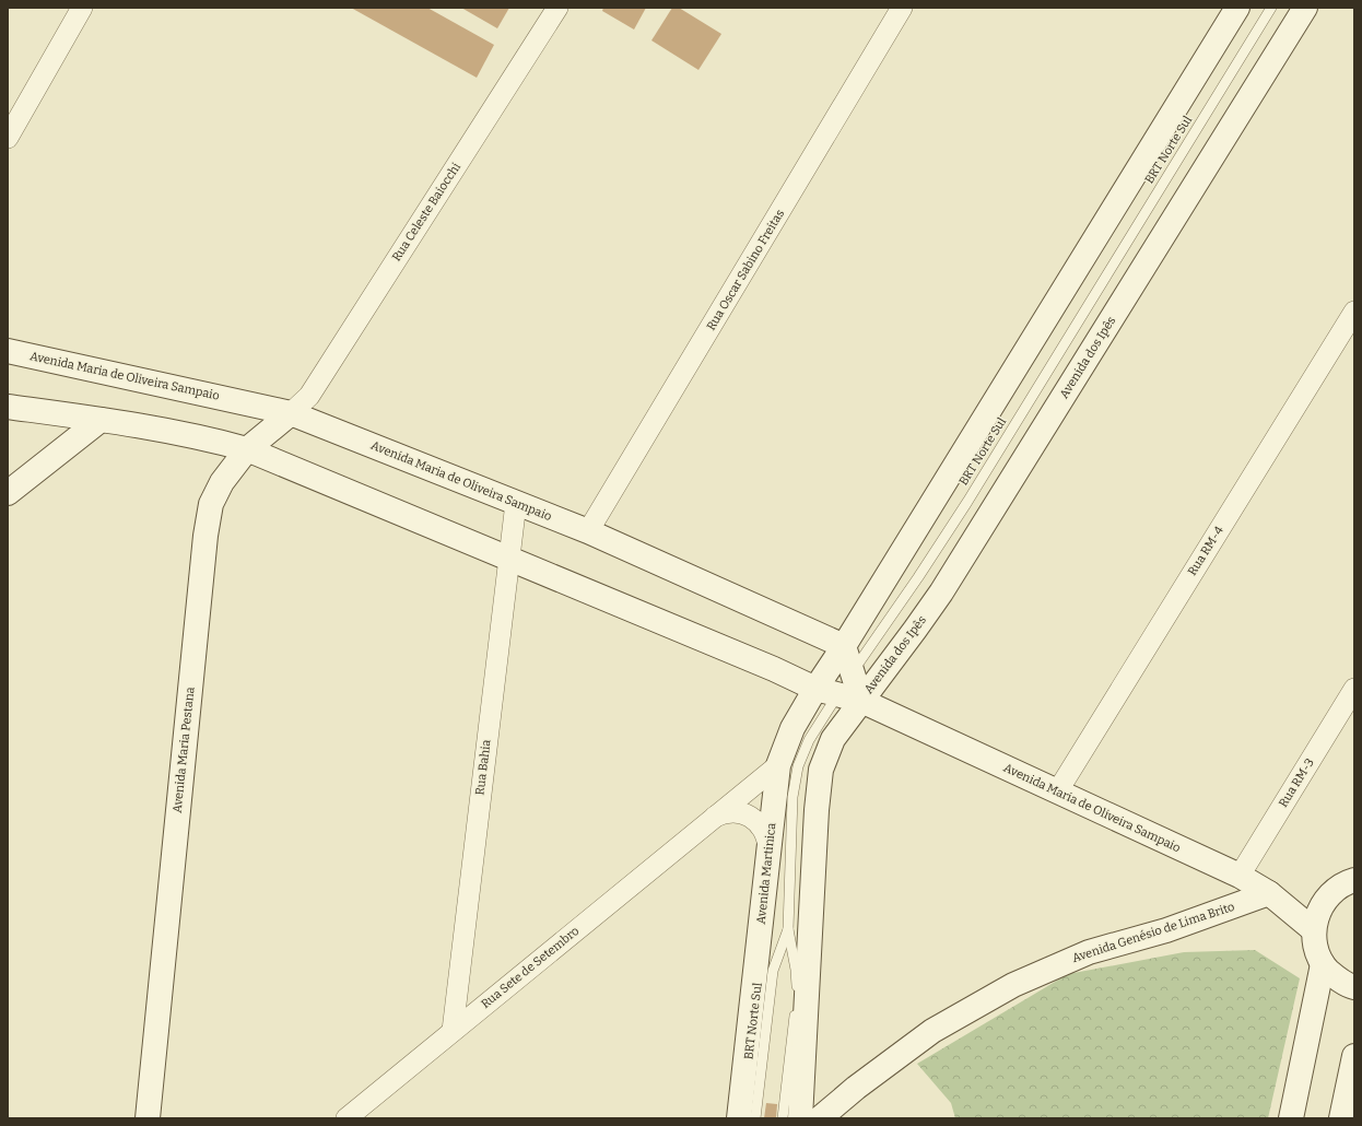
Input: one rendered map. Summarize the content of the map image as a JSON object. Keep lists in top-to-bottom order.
{
  "streets": {
    "main road": [
      "Avenida dos Ipês",
      "Avenida Maria de Oliveira Sampaio",
      "Avenida Maria Pestana",
      "Avenida Martinica",
      "Avenida Genésio de Lima Brito"
    ],
    "street": [
      "Rua Celeste Baiocchi",
      "Rua Oscar Sabino Freitas",
      "Rua RM-4",
      "Rua Bahia",
      "Rua RM-3",
      "Rua Sete de Setembro"
    ],
    "lane": ["BRT Norte Sul"]
  },
  "crossings": [
    ["BRT Norte Sul", "Avenida dos Ipês"],
    ["BRT Norte Sul", "Avenida Maria de Oliveira Sampaio"],
    ["BRT Norte Sul", "Avenida Martinica"],
    ["Rua Celeste Baiocchi", "Avenida Maria de Oliveira Sampaio"],
    ["Rua Celeste Baiocchi", "Avenida Maria Pestana"],
    ["Rua Oscar Sabino Freitas", "Avenida Maria de Oliveira Sampaio"],
    ["Avenida dos Ipês", "Avenida Maria de Oliveira Sampaio"],
    ["Avenida dos Ipês", "Avenida Martinica"],
    ["Avenida Maria de Oliveira Sampaio", "Rua RM-4"],
    ["Avenida Maria de Oliveira Sampaio", "Avenida Maria Pestana"],
    ["Avenida Maria de Oliveira Sampaio", "Rua Bahia"],
    ["Avenida Maria de Oliveira Sampaio", "Rua RM-3"],
    ["Avenida Maria de Oliveira Sampaio", "Avenida Martinica"],
    ["Avenida Maria de Oliveira Sampaio", "Avenida Genésio de Lima Brito"],
    ["Rua Bahia", "Rua Sete de Setembro"],
    ["Avenida Martinica", "Rua Sete de Setembro"]
  ]
}
